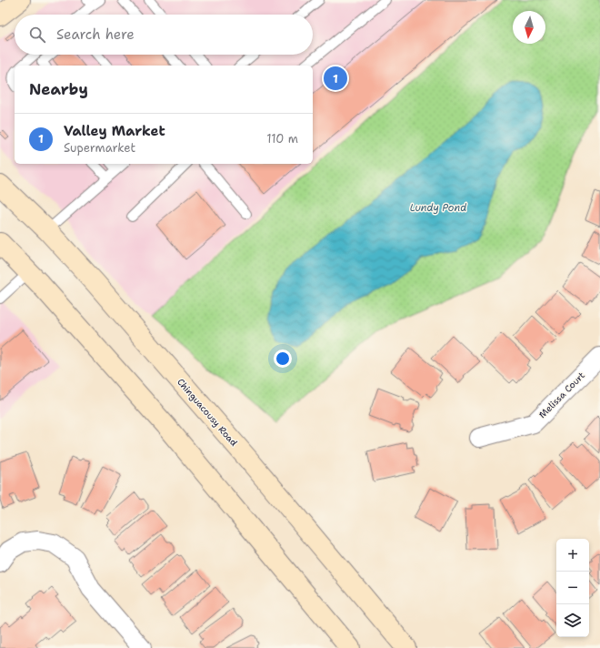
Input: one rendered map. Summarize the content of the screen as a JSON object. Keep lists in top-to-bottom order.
{
  "streets": {
    "main road": ["Chinguacousy Road"],
    "street": ["Melissa Court"]
  },
  "water": ["Lundy Pond"],
  "north": "bottom",
  "page": {
    "search": "Search here",
    "pins": "1",
    "heading": "Nearby",
    "list": [
      {
        "mark": "1",
        "name": "Valley Market",
        "note": "Supermarket",
        "value": "110 m"
      }
    ],
    "map_buttons": ["+", "−"]
  }
}
